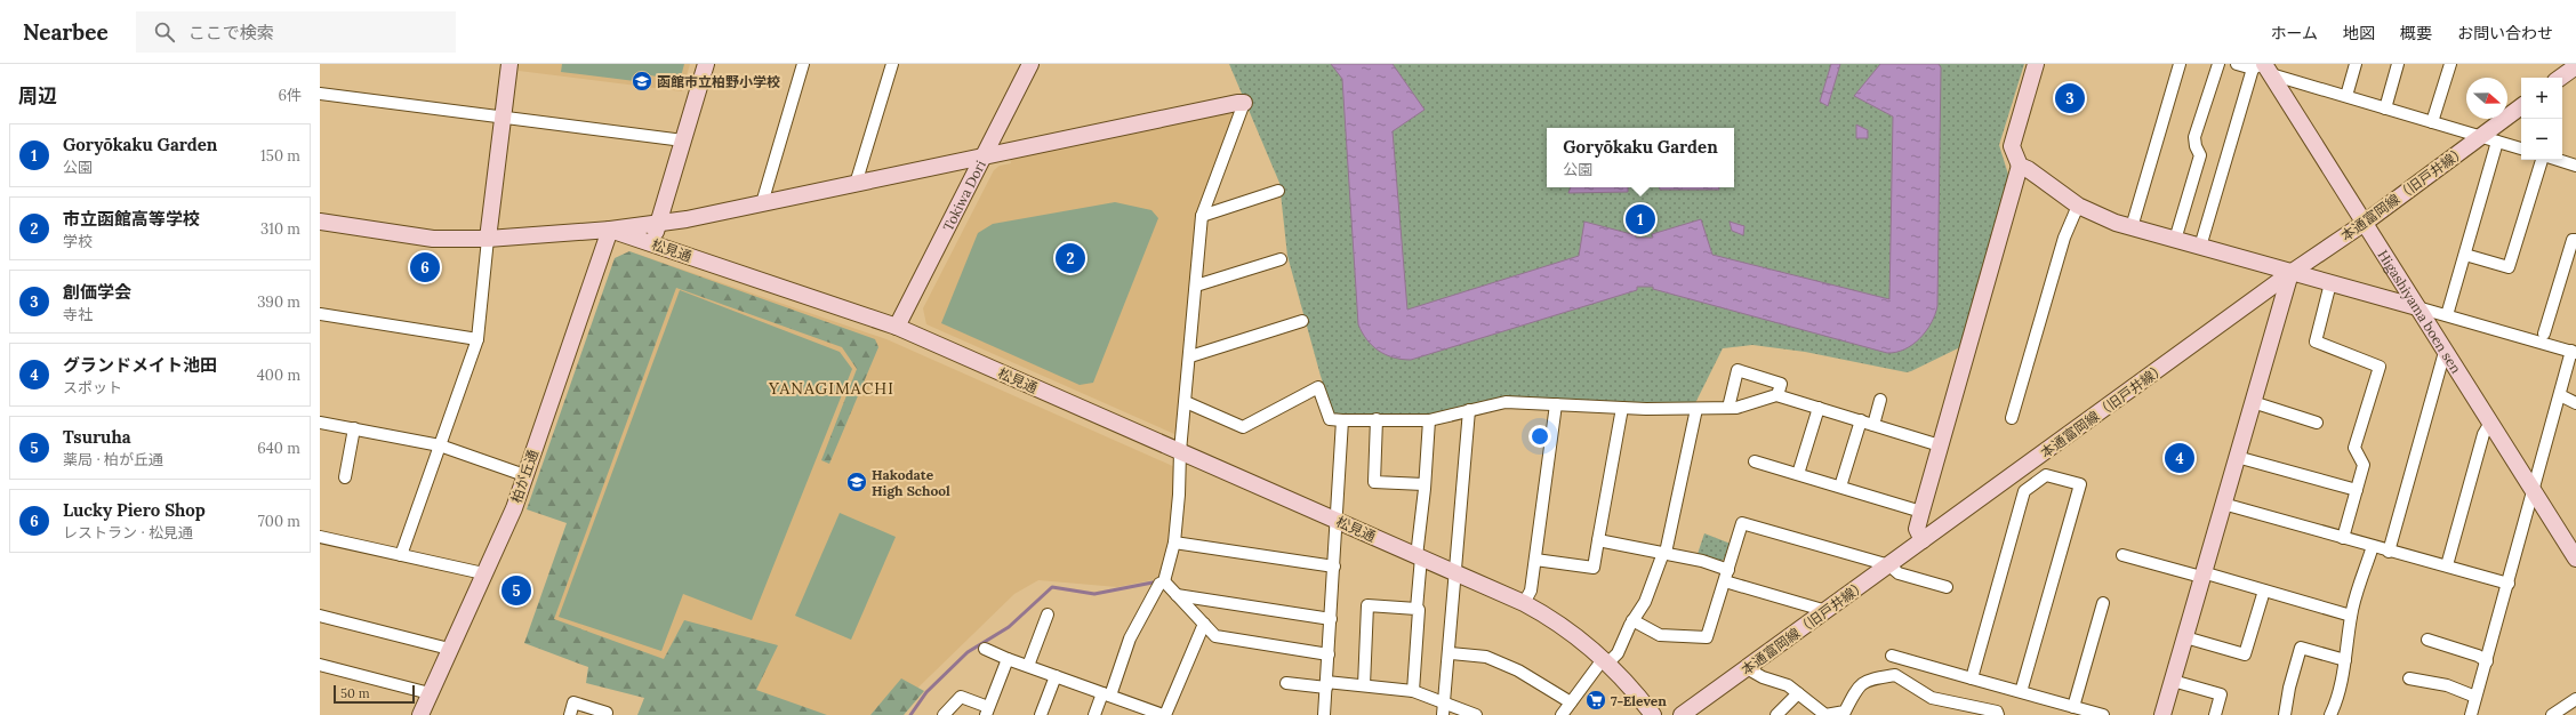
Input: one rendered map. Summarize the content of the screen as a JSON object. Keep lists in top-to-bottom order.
{
  "streets": {
    "street": [
      "本通富岡線（旧戸井線）",
      "Tokiwa Dori",
      "松見通",
      "Higashiyama boen sen",
      "柏が丘通"
    ]
  },
  "crossings": [
    ["本通富岡線（旧戸井線）", "Higashiyama boen sen"],
    ["Tokiwa Dori", "松見通"],
    ["松見通", "柏が丘通"]
  ],
  "districts": ["YANAGIMACHI"],
  "places": {
    "school or university": ["函館市立柏野小学校", "Hakodate High School"],
    "supermarket": ["7-Eleven"]
  },
  "scale_bar": "50 m",
  "north": "right",
  "page": {
    "header": "Nearbee",
    "search": "ここで検索",
    "nav": [
      "ホーム",
      "地図",
      "概要",
      "お問い合わせ"
    ],
    "heading": ["周辺", "6件"],
    "map_buttons": ["+", "−"],
    "pins": [
      "3",
      "1",
      "2",
      "6",
      "4",
      "5"
    ],
    "list": [
      {
        "mark": "1",
        "name": "Goryōkaku Garden",
        "note": "公園",
        "value": "150 m"
      },
      {
        "mark": "2",
        "name": "市立函館高等学校",
        "note": "学校",
        "value": "310 m"
      },
      {
        "mark": "3",
        "name": "創価学会",
        "note": "寺社",
        "value": "390 m"
      },
      {
        "mark": "4",
        "name": "グランドメイト池田",
        "note": "スポット",
        "value": "400 m"
      },
      {
        "mark": "5",
        "name": "Tsuruha",
        "note": "薬局 · 柏が丘通",
        "value": "640 m"
      },
      {
        "mark": "6",
        "name": "Lucky Piero Shop",
        "note": "レストラン · 松見通",
        "value": "700 m"
      }
    ],
    "popup": ["Goryōkaku Garden", "公園"],
    "scale": "50 m"
  }
}
